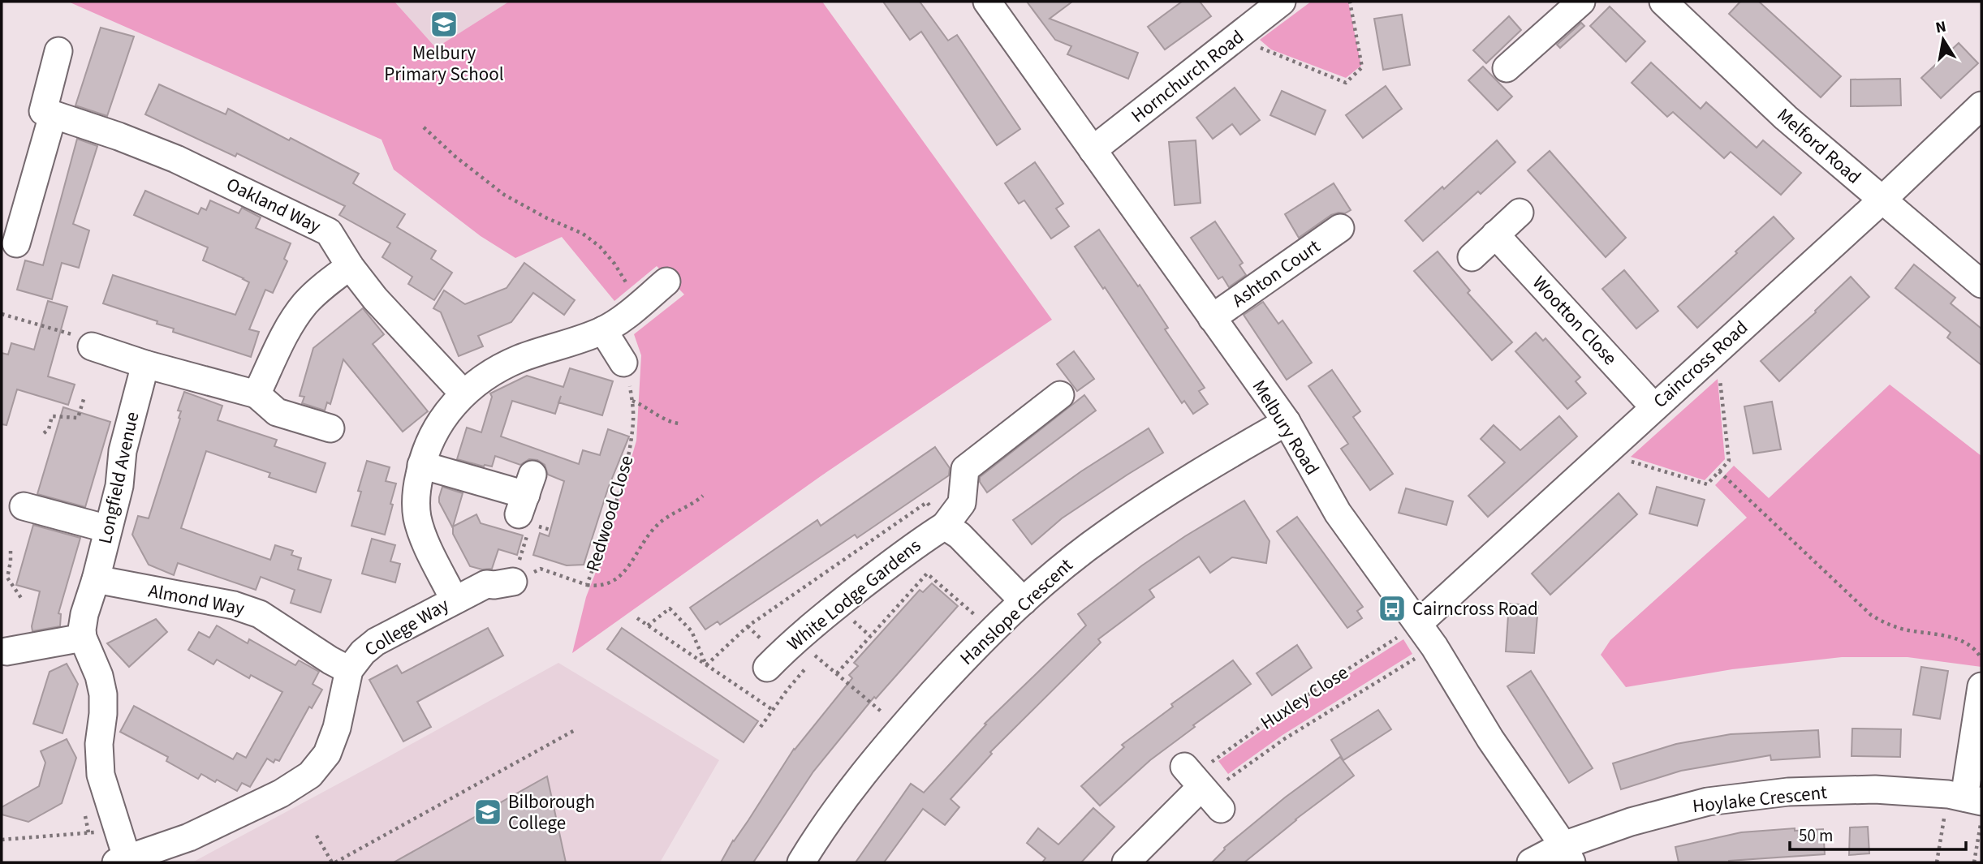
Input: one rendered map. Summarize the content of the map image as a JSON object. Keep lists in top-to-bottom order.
{
  "streets": {
    "street": [
      "Hornchurch Road",
      "Melford Road",
      "Oakland Way",
      "Ashton Court",
      "Wootton Close",
      "Caincross Road",
      "Melbury Road",
      "Longfield Avenue",
      "White Lodge Gardens",
      "Almond Way",
      "Hanslope Crescent",
      "College Way",
      "Hoylake Crescent"
    ],
    "path": ["Redwood Close", "Huxley Close"]
  },
  "crossings": [
    ["Hornchurch Road", "Melbury Road"],
    ["Melford Road", "Caincross Road"],
    ["Oakland Way", "College Way"],
    ["Ashton Court", "Melbury Road"],
    ["Wootton Close", "Caincross Road"],
    ["Caincross Road", "Melbury Road"],
    ["Caincross Road", "Huxley Close"],
    ["Melbury Road", "Hanslope Crescent"],
    ["Melbury Road", "Huxley Close"],
    ["Melbury Road", "Hoylake Crescent"],
    ["Longfield Avenue", "Almond Way"],
    ["Longfield Avenue", "College Way"],
    ["Almond Way", "College Way"]
  ],
  "places": {
    "school or university": ["Melbury Primary School", "Bilborough College"],
    "bus stop": ["Cairncross Road"]
  },
  "scale_bar": "50 m",
  "north": "top"
}
